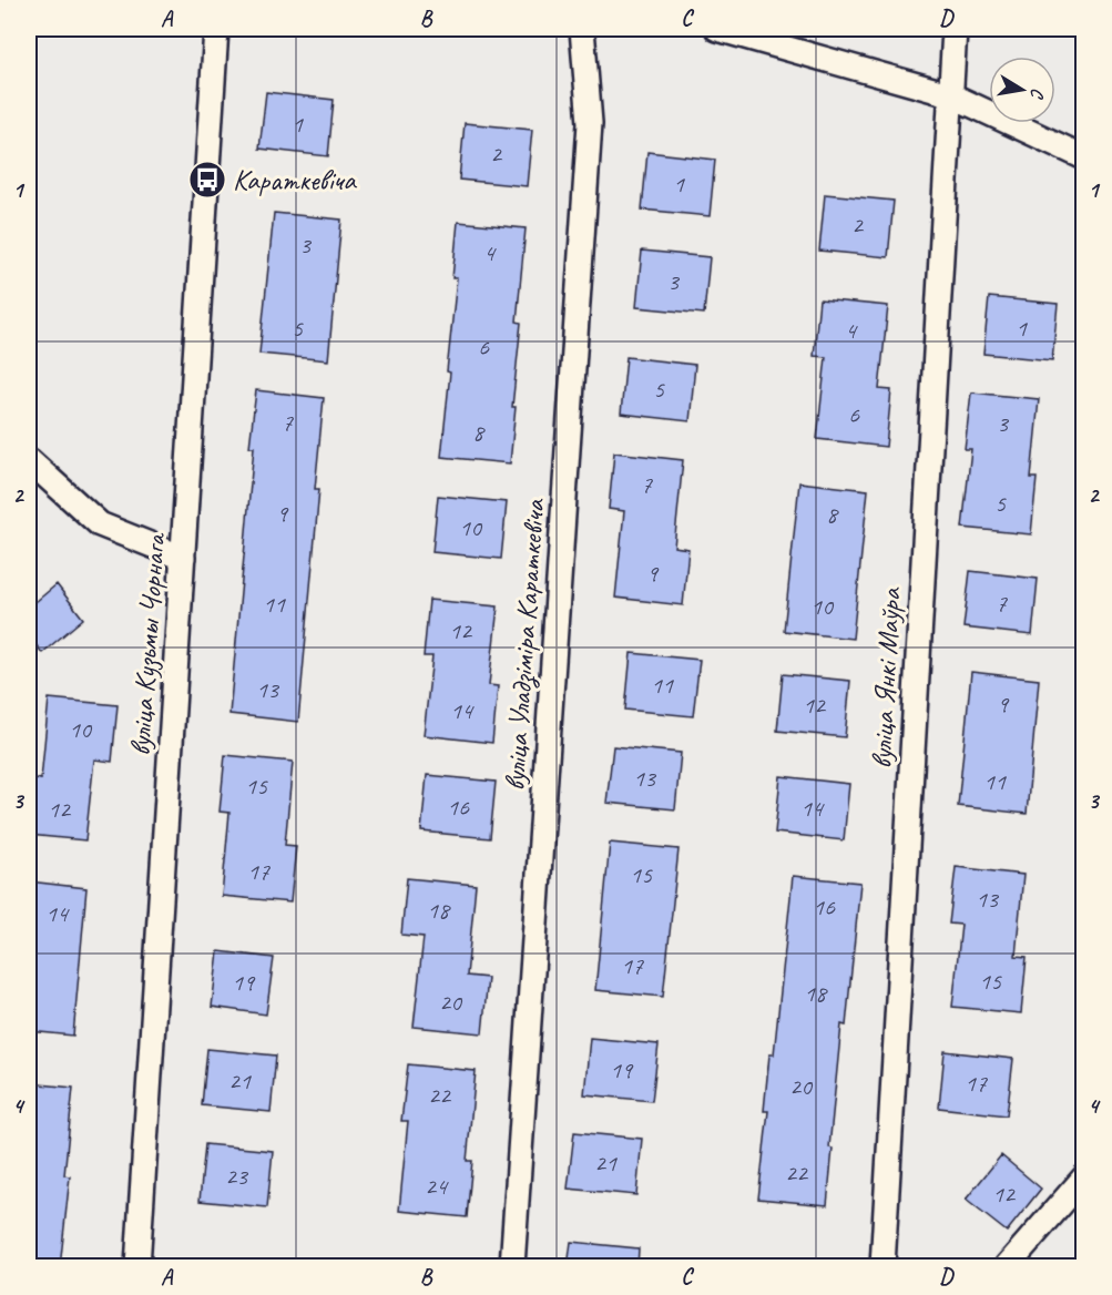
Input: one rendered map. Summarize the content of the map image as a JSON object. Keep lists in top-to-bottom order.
{
  "streets": {
    "street": ["вуліца Кузьмы Чорнага", "вуліца Уладзіміра Караткевіча", "вуліца Янкі Маўра"]
  },
  "places": {
    "bus stop": ["Караткевіча"]
  },
  "house_numbers": [
    "1",
    "2",
    "1",
    "2",
    "3",
    "4",
    "3",
    "5",
    "1",
    "4",
    "6",
    "5",
    "6",
    "7",
    "3",
    "8",
    "7",
    "5",
    "9",
    "8",
    "10",
    "9",
    "7",
    "11",
    "10",
    "12",
    "11",
    "13",
    "9",
    "12",
    "14",
    "10",
    "13",
    "11",
    "15",
    "16",
    "14",
    "12",
    "17",
    "15",
    "13",
    "16",
    "18",
    "14",
    "17",
    "15",
    "19",
    "18",
    "20",
    "19",
    "21",
    "17",
    "20",
    "22",
    "21",
    "22",
    "23",
    "24",
    "12"
  ],
  "north": "right",
  "grid": {
    "columns": [
      "A",
      "B",
      "C",
      "D"
    ],
    "rows": [
      "1",
      "2",
      "3",
      "4"
    ]
  }
}
